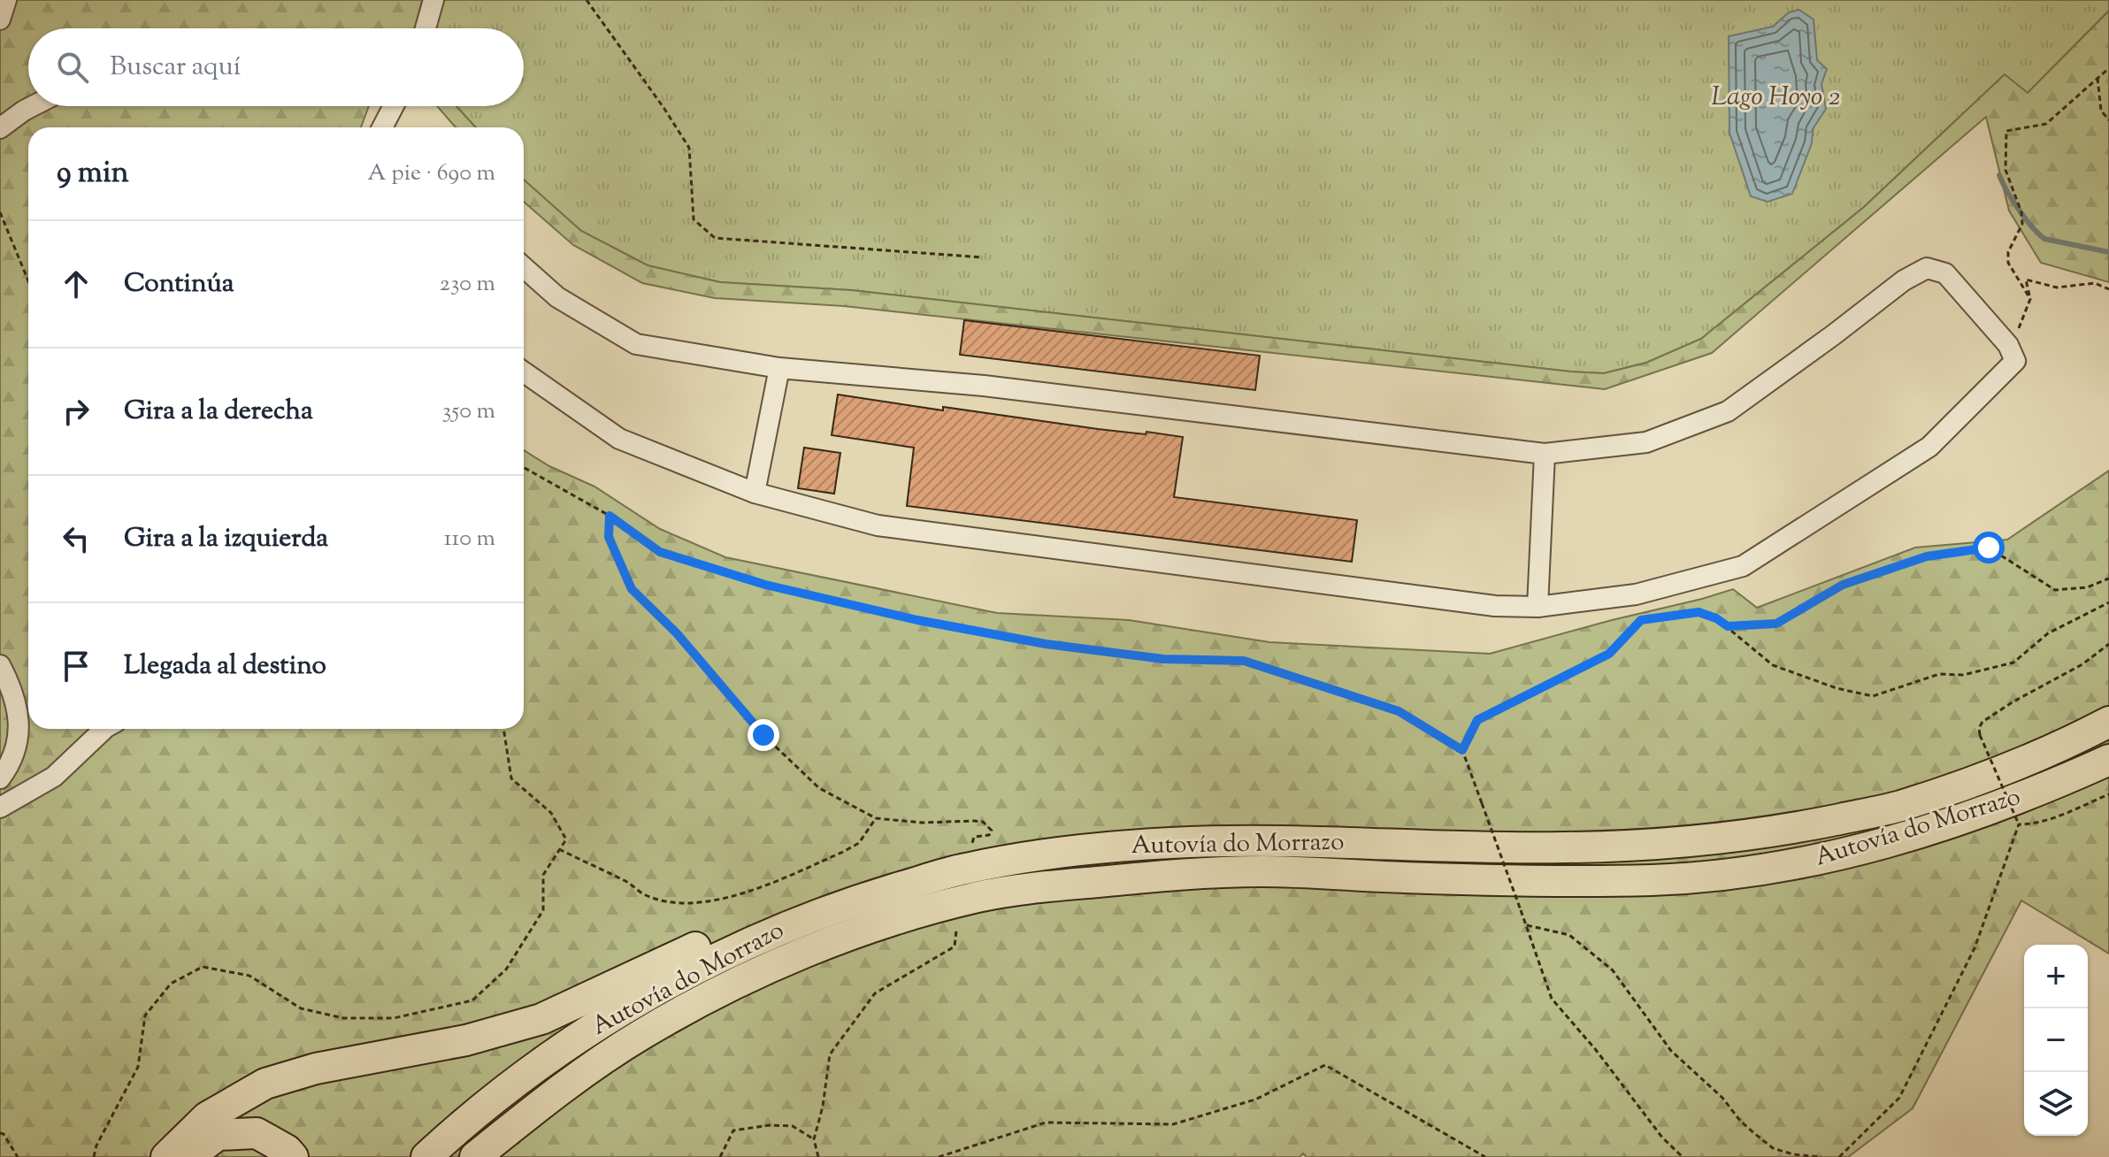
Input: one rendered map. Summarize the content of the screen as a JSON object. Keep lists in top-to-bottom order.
{
  "streets": {
    "highway": ["Autovía do Morrazo"]
  },
  "water": ["Lago Hoyo 2"],
  "page": {
    "search": "Buscar aquí",
    "heading": ["9 min", "A pie · 690 m"],
    "list": [
      ["Continúa", "230 m"],
      ["Gira a la derecha", "350 m"],
      ["Gira a la izquierda", "110 m"],
      "Llegada al destino"
    ],
    "map_buttons": ["+", "−"]
  }
}
